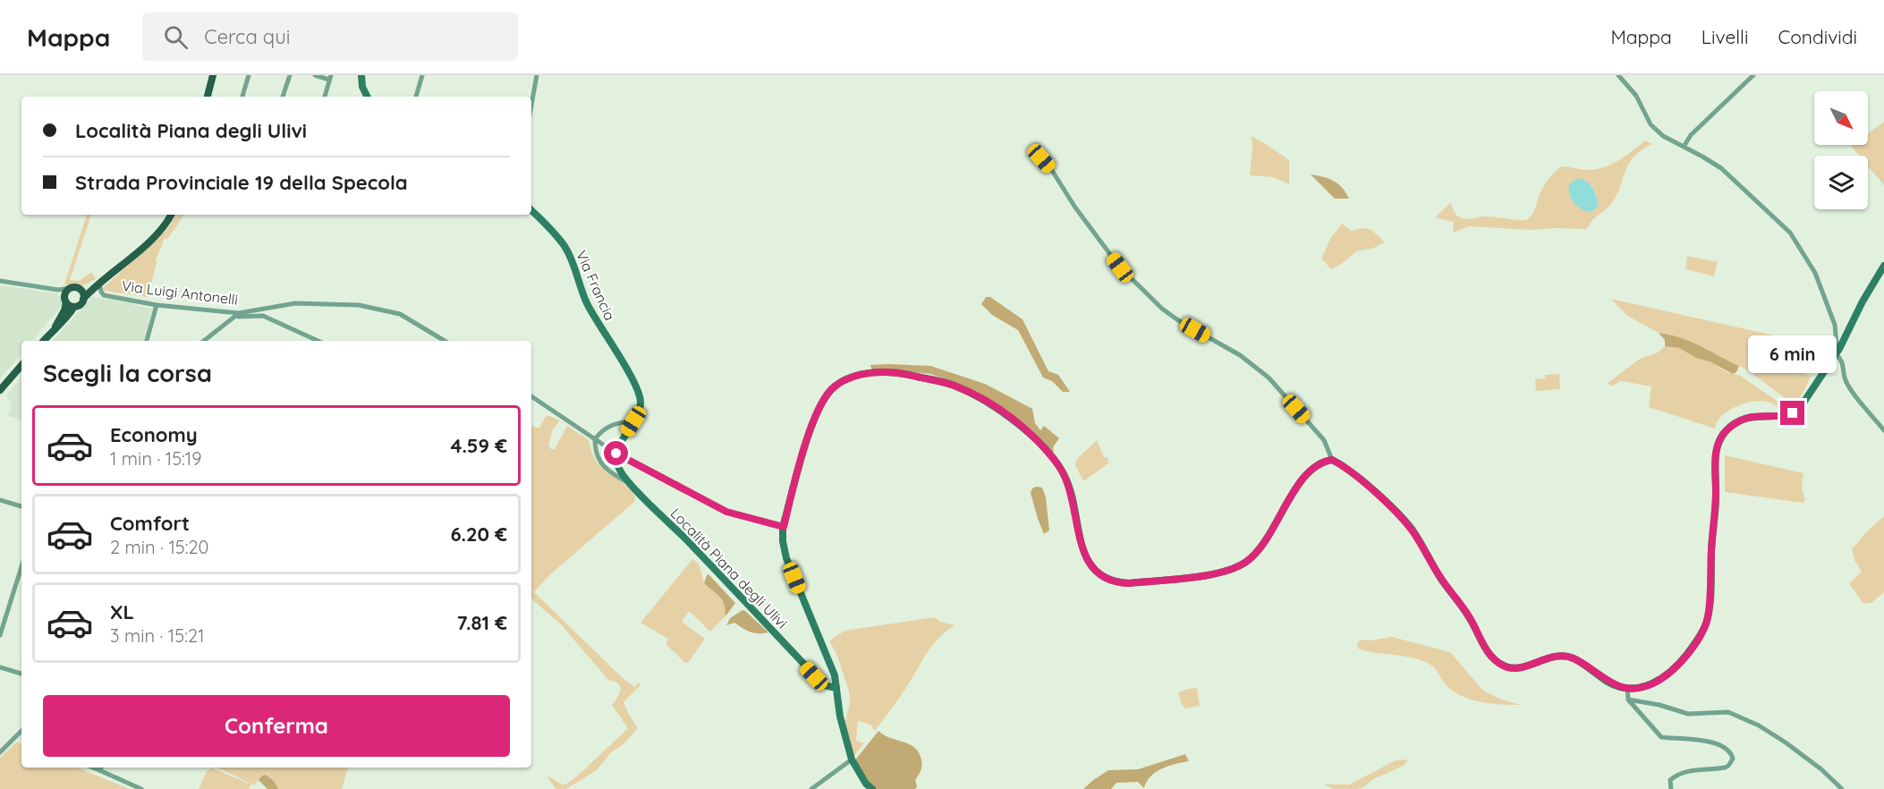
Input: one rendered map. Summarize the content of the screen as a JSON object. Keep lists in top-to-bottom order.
{
  "streets": {
    "main road": ["Via Francia", "Località Piana degli Ulivi"],
    "street": ["Via Luigi Antonelli"]
  },
  "north": "bottom right",
  "page": {
    "header": "Mappa",
    "search": "Cerca qui",
    "nav": ["Mappa", "Livelli", "Condividi"],
    "banner": ["Località Piana degli Ulivi", "Strada Provinciale 19 della Specola"],
    "bubble": "6 min",
    "heading": "Scegli la corsa",
    "list": [
      {
        "name": "Economy",
        "note": "1 min · 15:19",
        "value": "4.59 €"
      },
      {
        "name": "Comfort",
        "note": "2 min · 15:20",
        "value": "6.20 €"
      },
      {
        "name": "XL",
        "note": "3 min · 15:21",
        "value": "7.81 €"
      }
    ],
    "buttons": "Conferma"
  }
}
